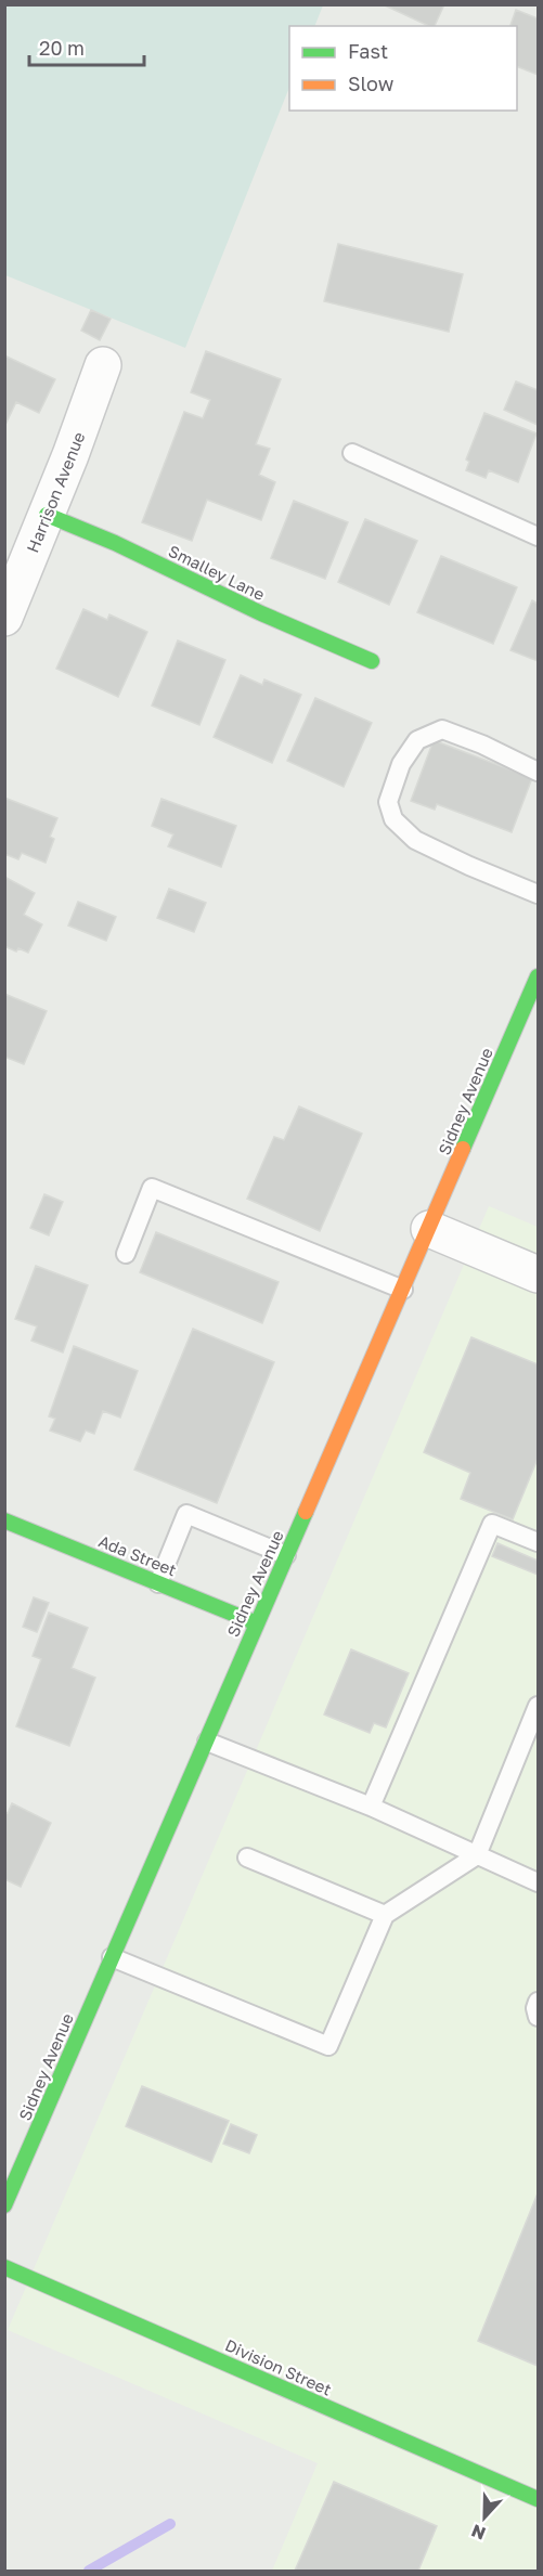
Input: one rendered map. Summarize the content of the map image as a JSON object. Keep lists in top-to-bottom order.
{
  "streets": {
    "main road": [
      "Smalley Lane",
      "Sidney Avenue",
      "Ada Street",
      "Division Street"
    ],
    "street": ["Harrison Avenue"]
  },
  "crossings": [
    ["Harrison Avenue", "Smalley Lane"],
    ["Sidney Avenue", "Ada Street"]
  ],
  "legend": ["Fast", "Slow"],
  "scale_bar": "20 m",
  "north": "bottom"
}
